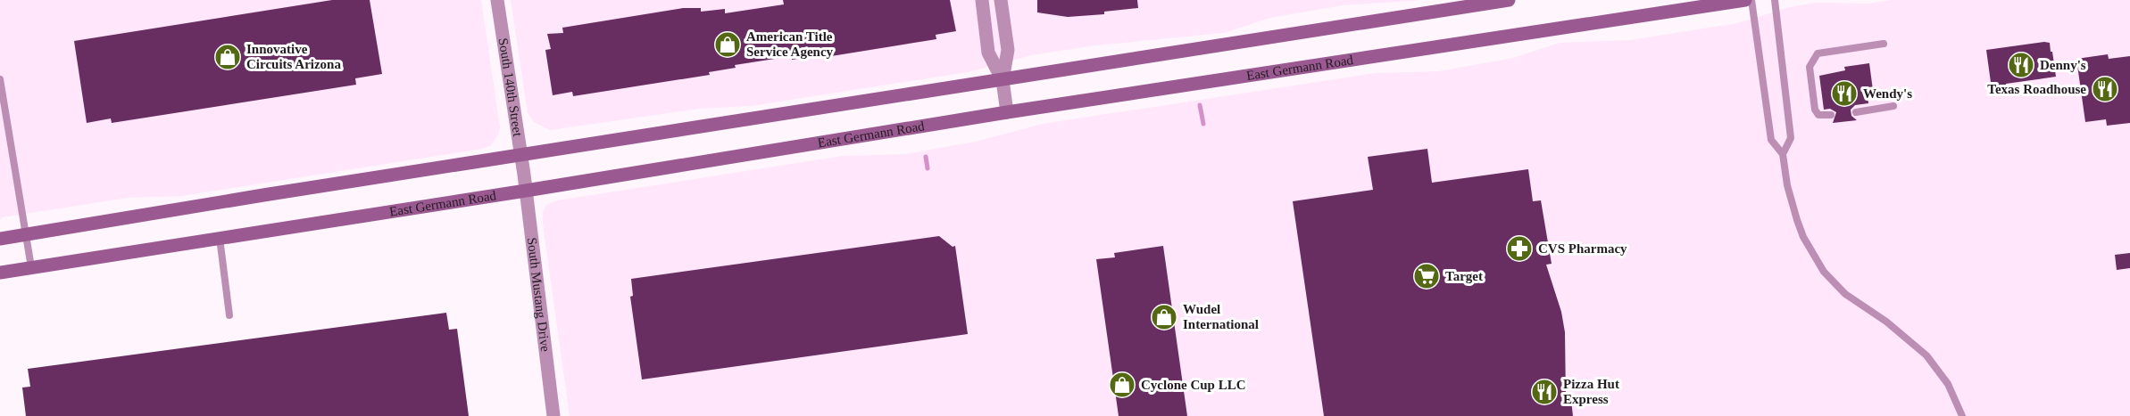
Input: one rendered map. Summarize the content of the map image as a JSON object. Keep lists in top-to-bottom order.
{
  "streets": {
    "main road": ["East Germann Road"],
    "street": ["South 140th Street", "South Mustang Drive"]
  },
  "crossings": [
    ["East Germann Road", "South Mustang Drive"],
    ["South 140th Street", "South Mustang Drive"]
  ],
  "places": {
    "shop": [
      "American Title Service Agency",
      "Innovative Circuits Arizona",
      "Wudel International",
      "Cyclone Cup LLC"
    ],
    "restaurant": [
      "Denny's",
      "Texas Roadhouse",
      "Wendy's",
      "Pizza Hut Express"
    ],
    "pharmacy": ["CVS Pharmacy"],
    "supermarket": ["Target"]
  }
}
